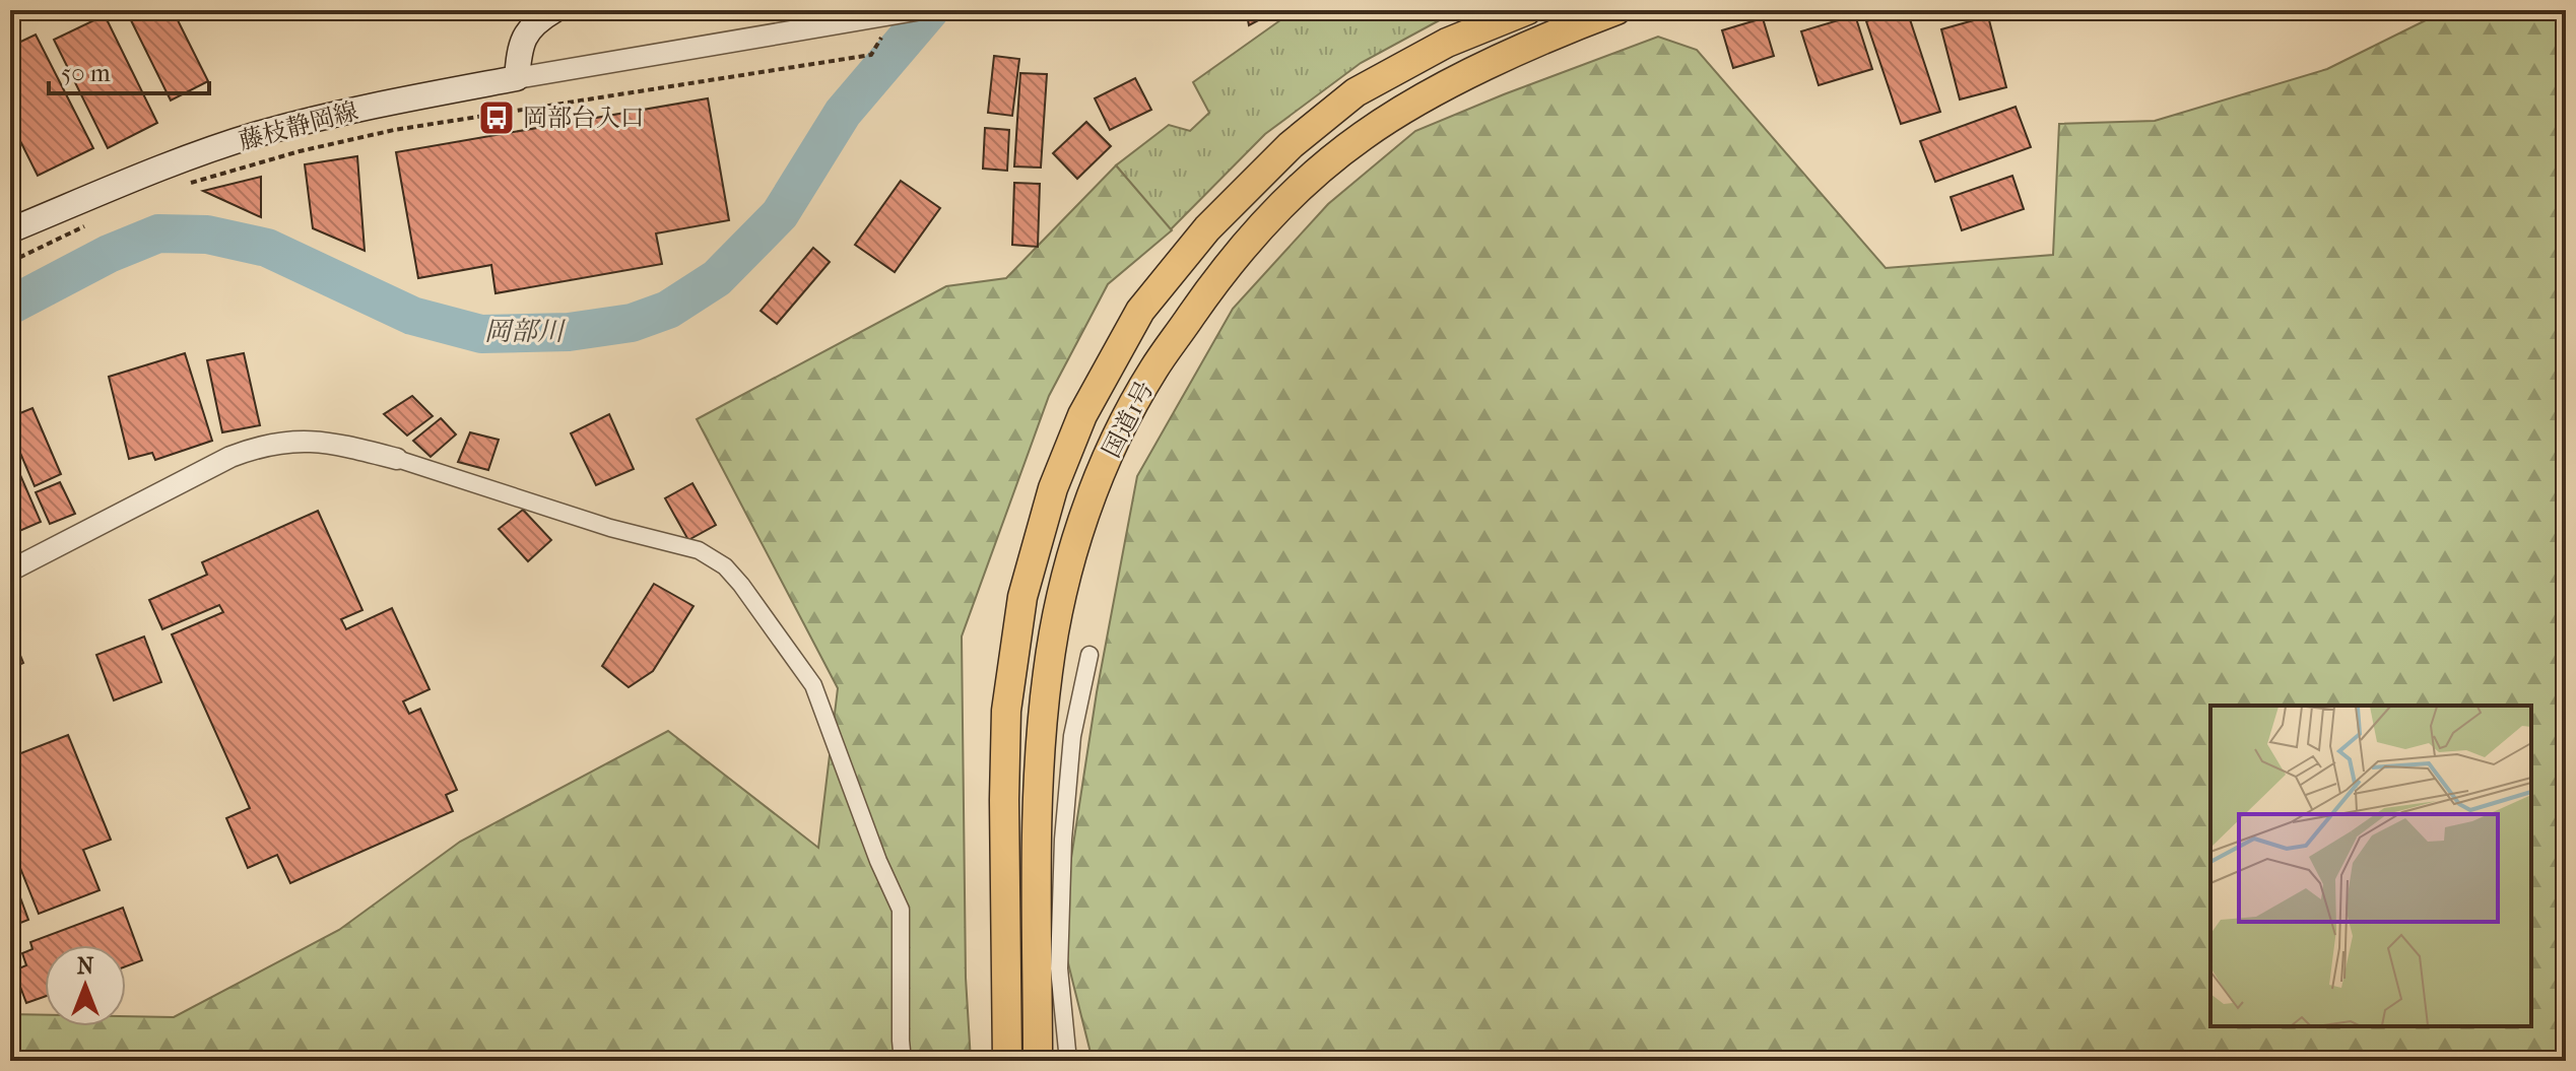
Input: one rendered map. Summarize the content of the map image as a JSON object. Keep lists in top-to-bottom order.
{
  "streets": {
    "highway": ["国道1号"],
    "main road": ["藤枝静岡線"]
  },
  "water": ["岡部川"],
  "places": {
    "bus stop": ["岡部台入口"]
  },
  "scale_bar": "50 m",
  "north": "top"
}
